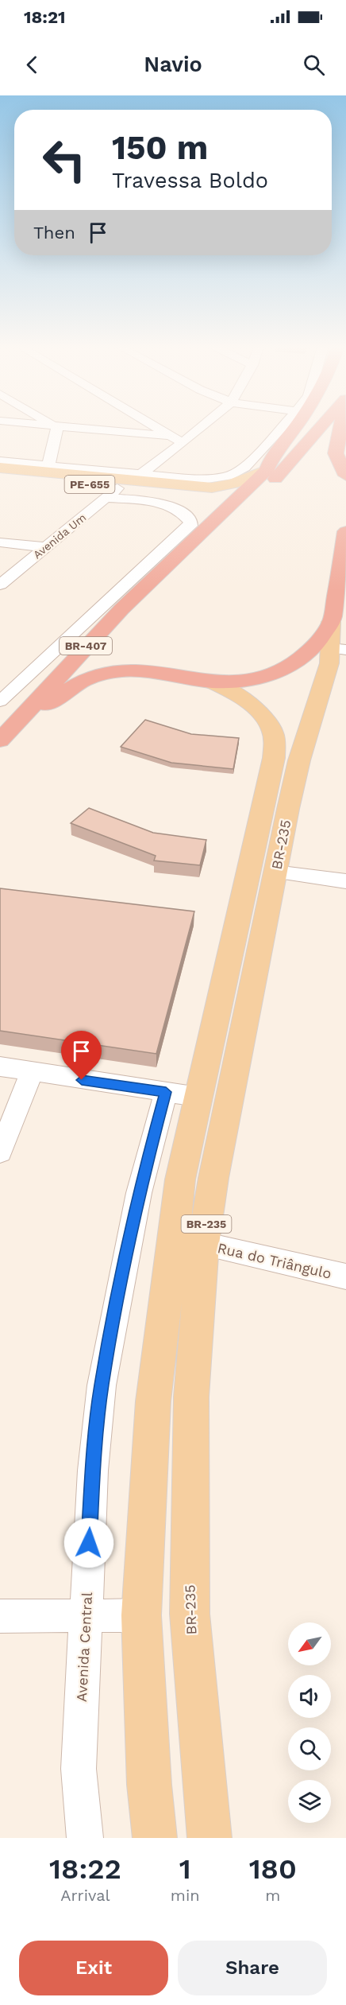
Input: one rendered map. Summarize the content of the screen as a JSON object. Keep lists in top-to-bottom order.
{
  "streets": {
    "highway": ["BR-407"],
    "main road": ["PE-655", "BR-235"],
    "street": ["Avenida Um", "Rua do Triângulo", "Avenida Central"]
  },
  "crossings": [
    ["PE-655", "Avenida Um"],
    ["PE-655", "BR-407"],
    ["BR-235", "Rua do Triângulo"]
  ],
  "north": "bottom left",
  "page": {
    "status": "18:21",
    "header": "Navio",
    "turn": ["150 m", "Travessa Boldo"],
    "then": "Then",
    "eta": [
      "18:22",
      "Arrival",
      "1",
      "min",
      "180",
      "m"
    ],
    "buttons": ["Exit", "Share"]
  }
}
